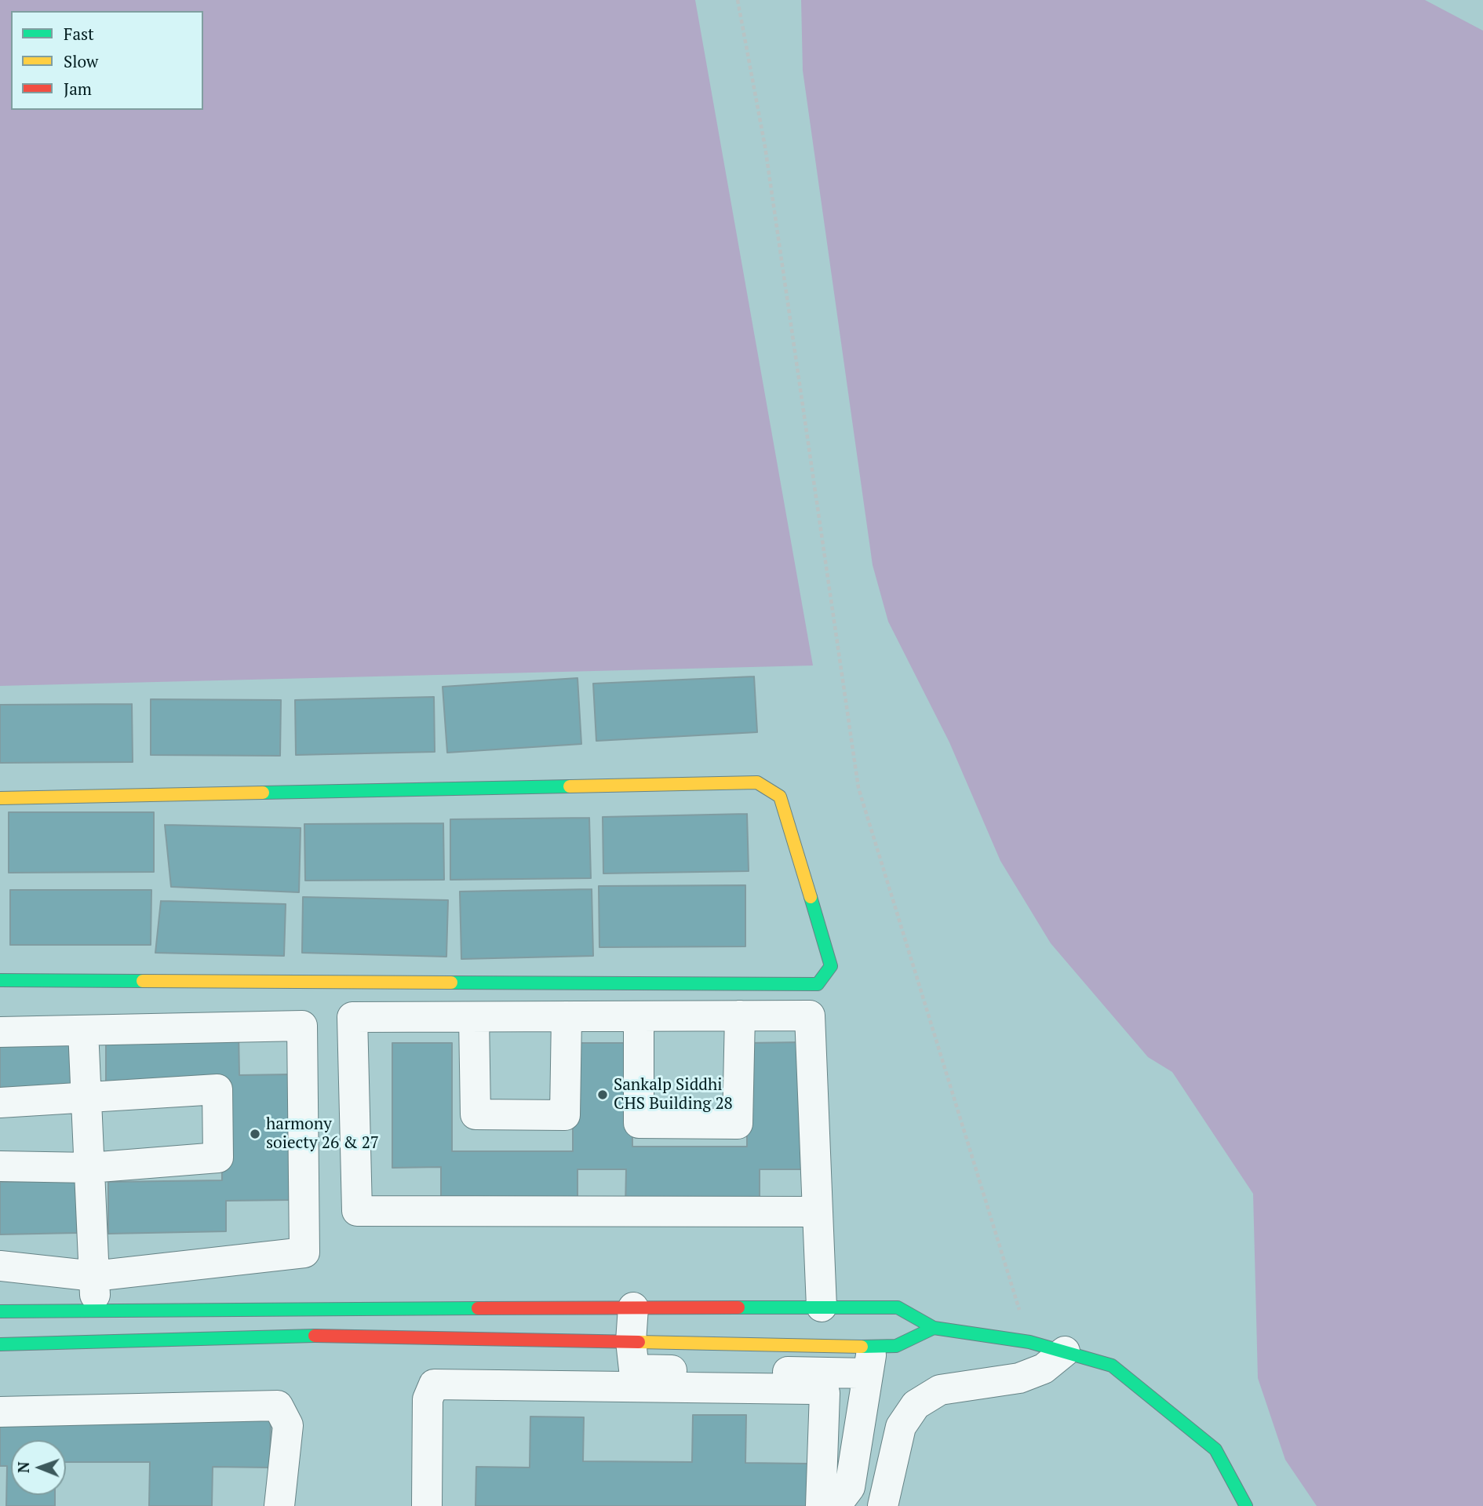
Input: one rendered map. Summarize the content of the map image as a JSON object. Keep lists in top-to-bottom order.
{
  "places": ["Sankalp Siddhi CHS Building 28", "harmony soiecty 26 & 27"],
  "legend": ["Fast", "Slow", "Jam"],
  "north": "left"
}
